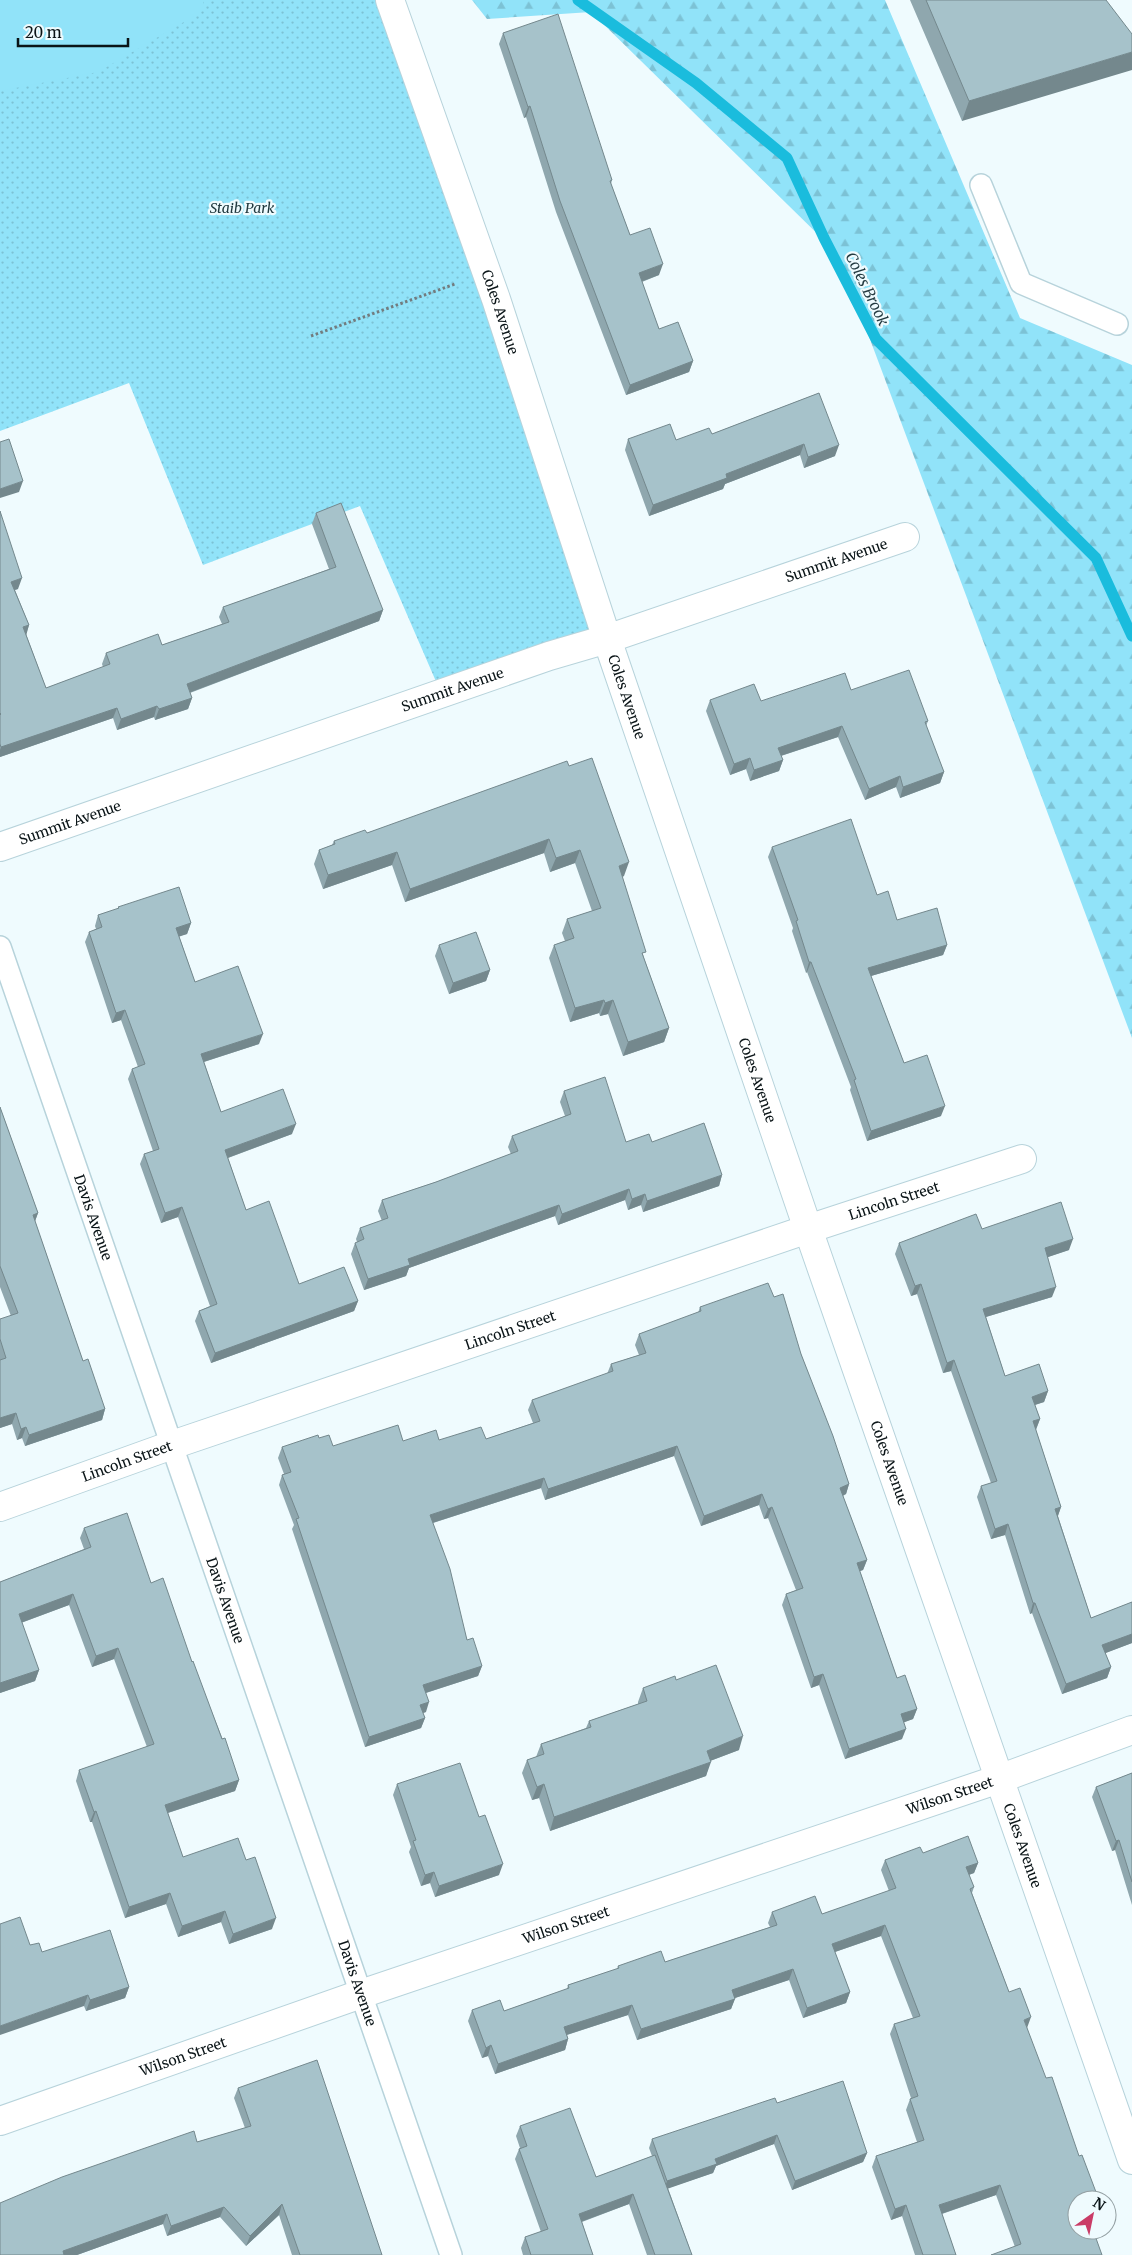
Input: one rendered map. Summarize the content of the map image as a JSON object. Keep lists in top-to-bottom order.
{
  "streets": {
    "street": [
      "Coles Avenue",
      "Summit Avenue",
      "Lincoln Street",
      "Wilson Street"
    ],
    "lane": ["Davis Avenue"]
  },
  "crossings": [
    ["Coles Avenue", "Summit Avenue"],
    ["Coles Avenue", "Lincoln Street"],
    ["Coles Avenue", "Wilson Street"],
    ["Lincoln Street", "Davis Avenue"],
    ["Davis Avenue", "Wilson Street"]
  ],
  "water": ["Coles Brook"],
  "parks": ["Staib Park"],
  "scale_bar": "20 m",
  "north": "top right"
}
